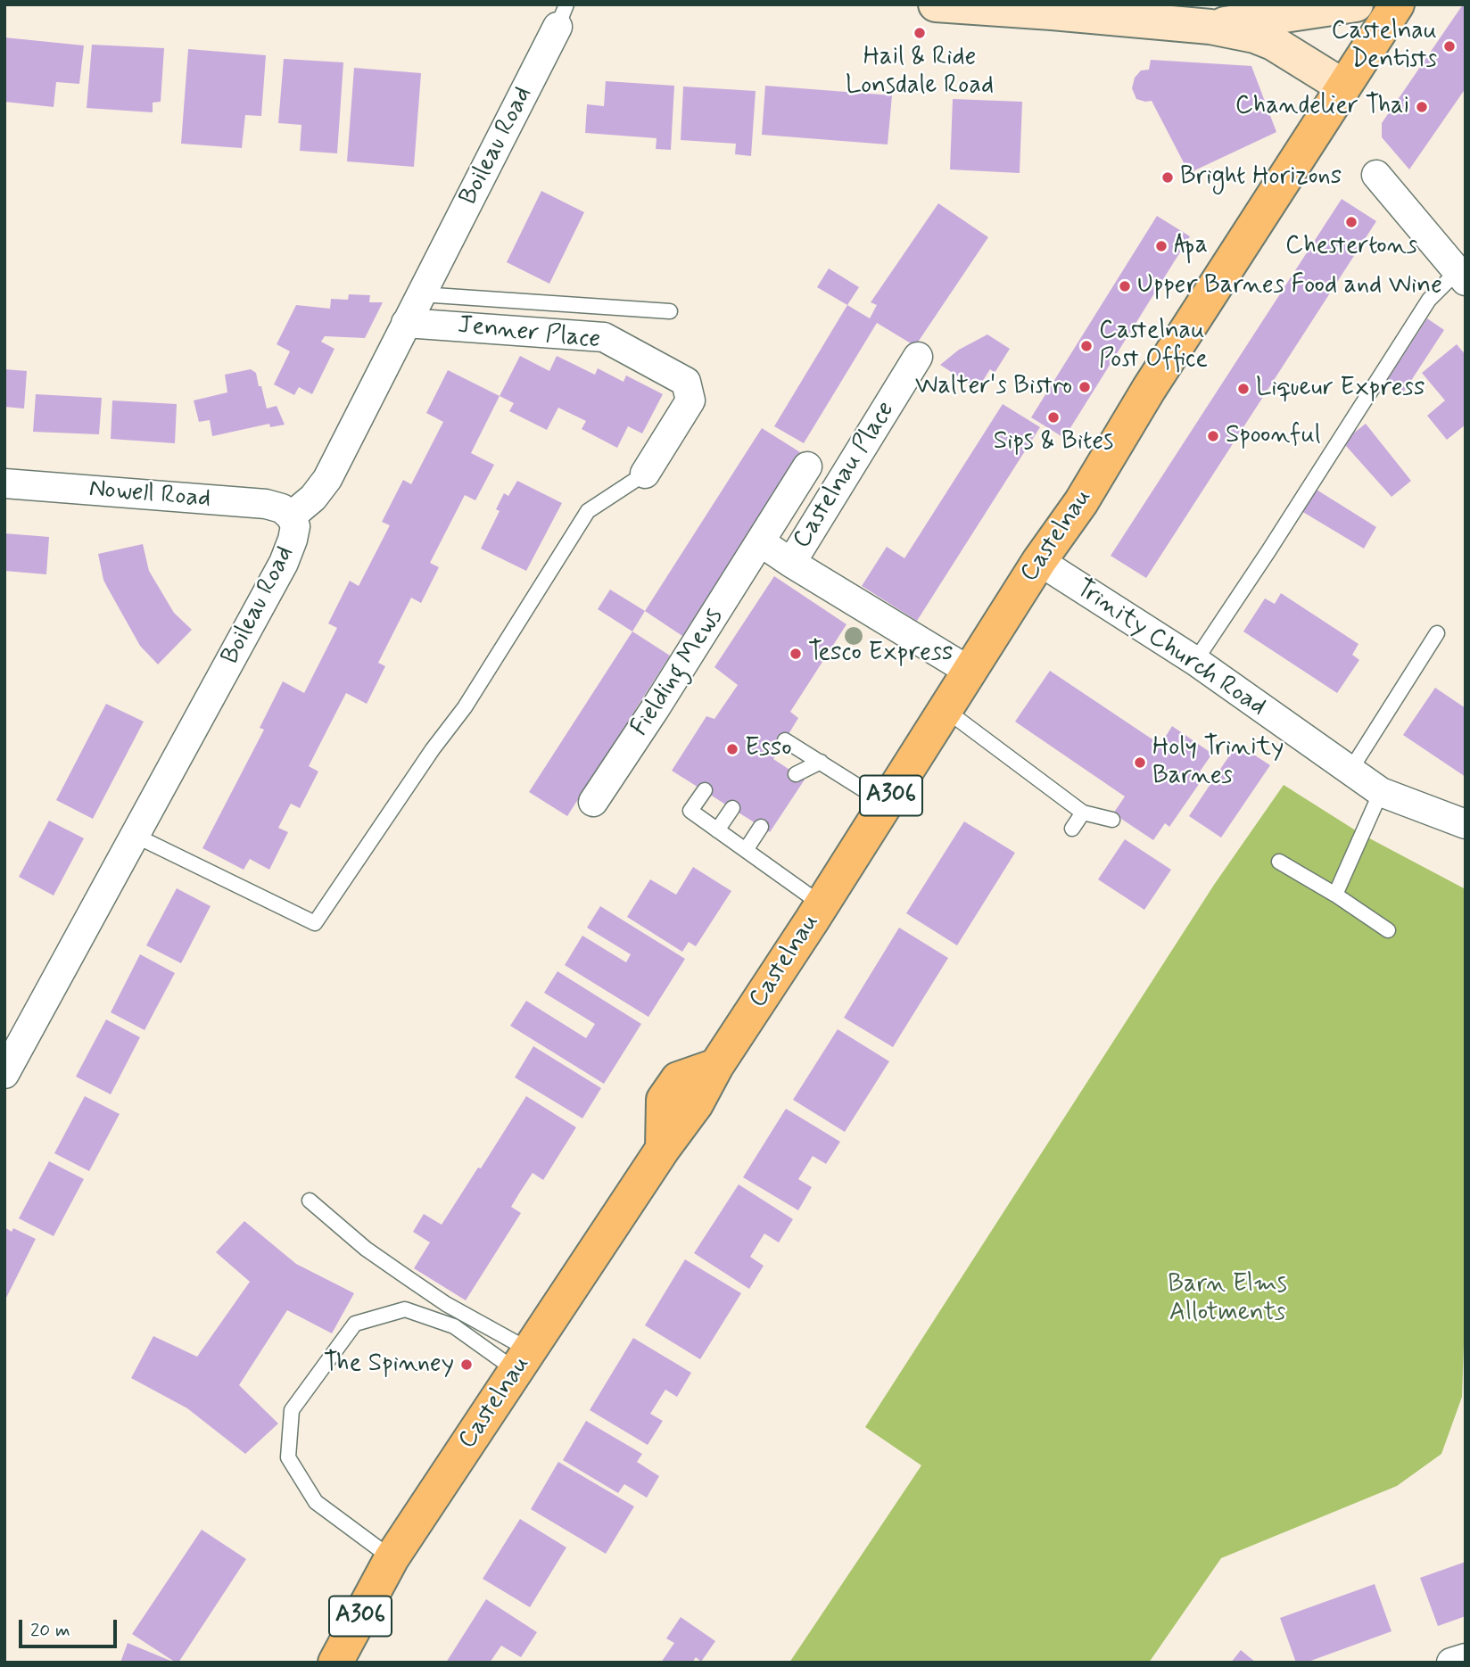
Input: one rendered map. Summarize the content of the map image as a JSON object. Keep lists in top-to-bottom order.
{
  "streets": {
    "main road": ["Castelnau", "A306"],
    "street": [
      "Boileau Road",
      "Jenner Place",
      "Castelnau Place",
      "Nowell Road",
      "Trinity Church Road",
      "Fielding Mews"
    ]
  },
  "crossings": [
    ["Boileau Road", "Jenner Place"],
    ["Boileau Road", "Nowell Road"],
    ["Castelnau Place", "Castelnau"],
    ["Castelnau Place", "Fielding Mews"],
    ["Castelnau", "Trinity Church Road"]
  ],
  "parks": ["Barn Elms Allotments"],
  "places": [
    "Hail & Ride Lonsdale Road",
    "Castelnau Dentists",
    "Chandelier Thai",
    "Bright Horizons",
    "Chestertons",
    "Apa",
    "Upper Barnes Food and Wine",
    "Castelnau Post Office",
    "Walter's Bistro",
    "Liqueur Express",
    "Sips & Bites",
    "Spoonful",
    "Tesco Express",
    "Esso",
    "Holy Trinity Barnes",
    "The Spinney"
  ],
  "scale_bar": "20 m"
}
